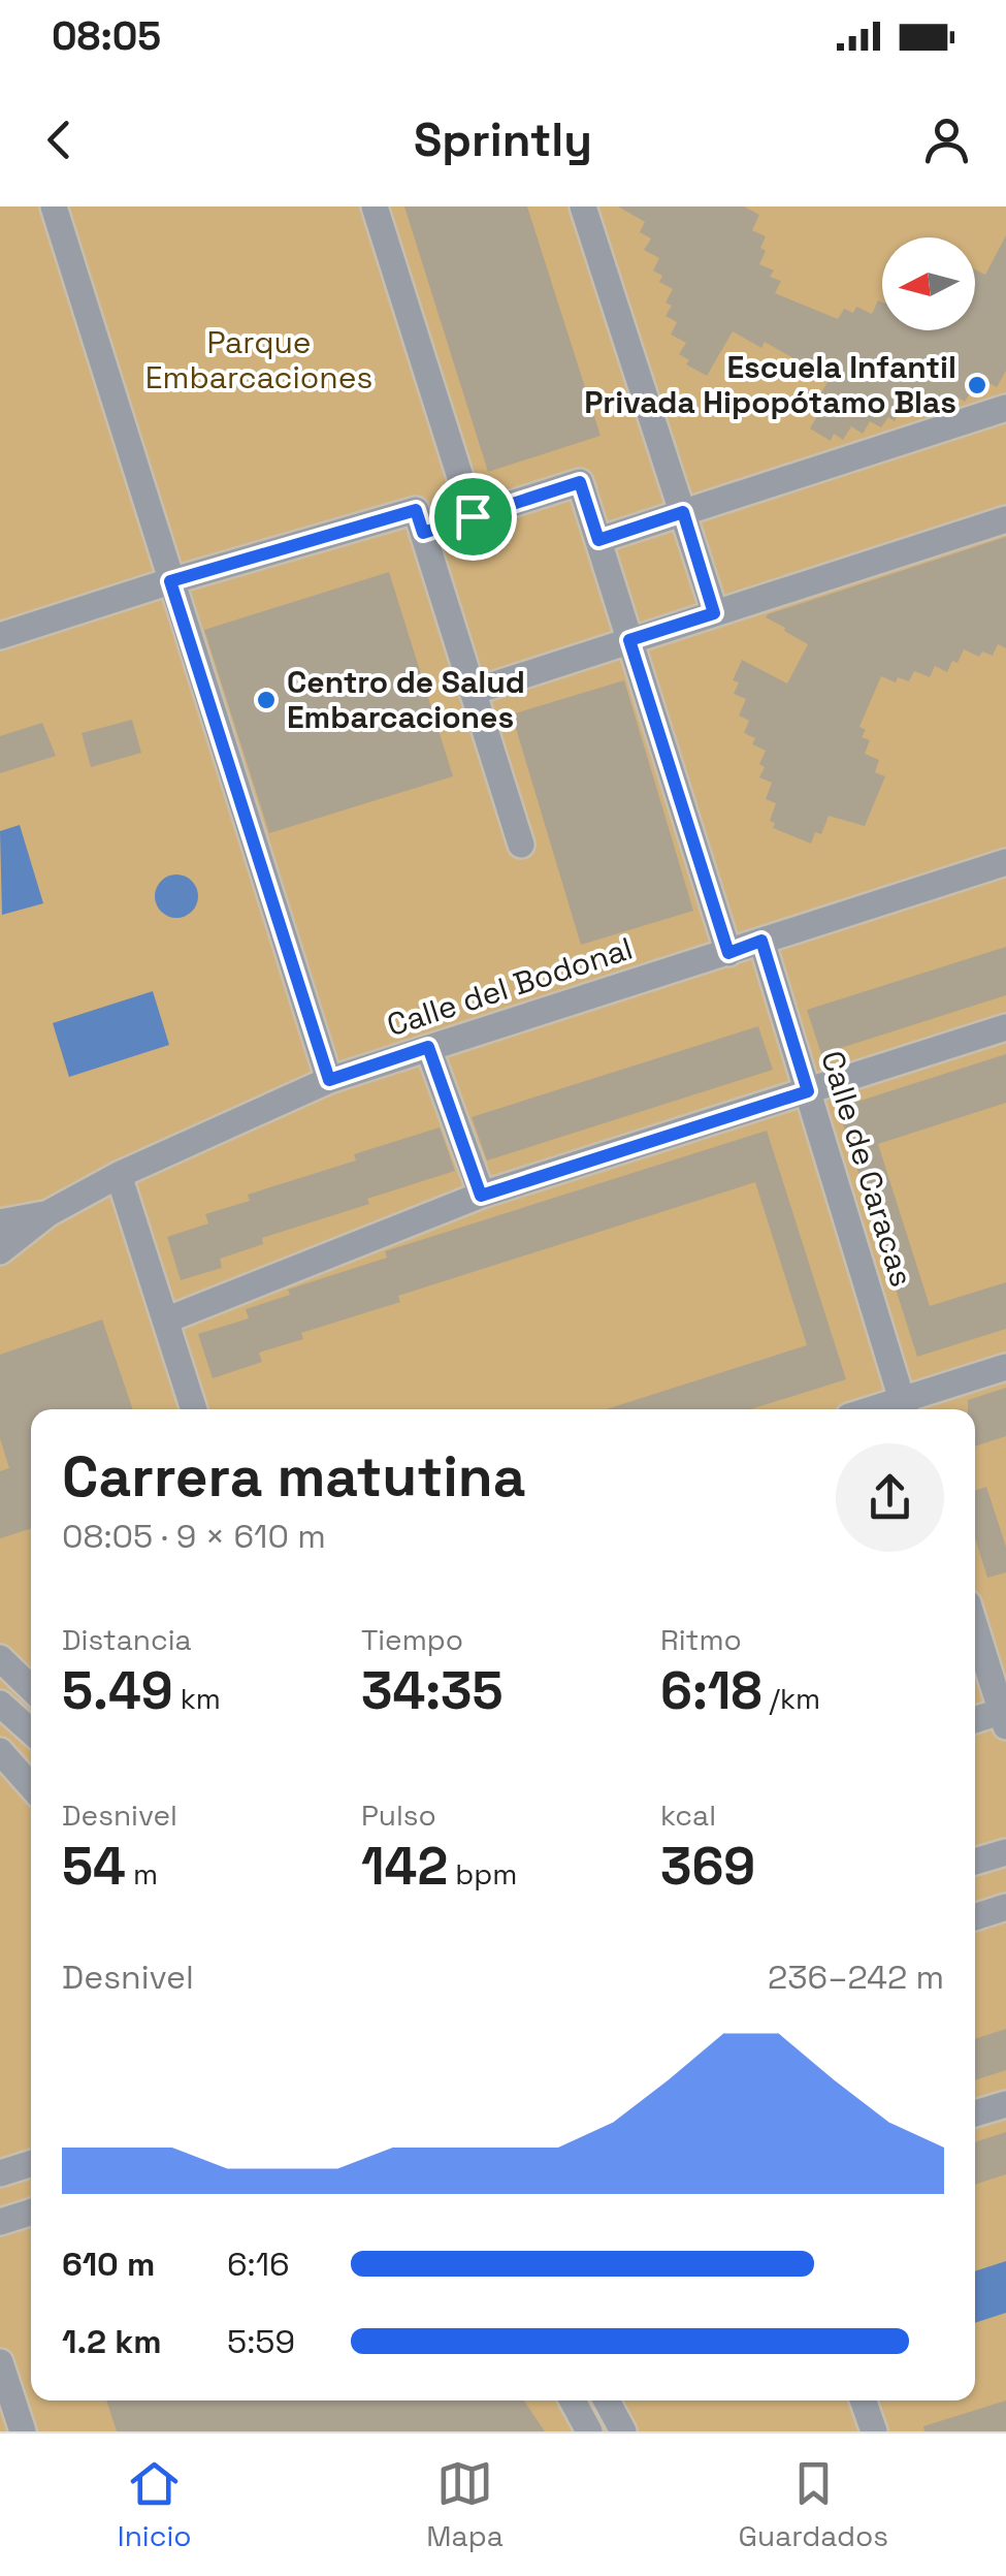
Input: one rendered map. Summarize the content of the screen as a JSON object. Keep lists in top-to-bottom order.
{
  "streets": {
    "street": ["Calle del Bodonal", "Calle de Caracas"]
  },
  "crossings": [
    ["Calle del Bodonal", "Calle de Caracas"]
  ],
  "parks": ["Parque Embarcaciones"],
  "places": ["Escuela Infantil Privada Hipopótamo Blas", "Centro de Salud Embarcaciones"],
  "north": "left",
  "page": {
    "status": "08:05",
    "header": "Sprintly",
    "heading": ["Carrera matutina", "08:05 · 9 × 610 m"],
    "stats": [
      ["Distancia", "5.49 km"],
      ["Tiempo", "34:35"],
      ["Ritmo", "6:18 /km"],
      ["Desnivel", "54 m"],
      ["Pulso", "142 bpm"],
      ["kcal", "369"]
    ],
    "chart": ["Desnivel", "236–242 m"],
    "list": [
      {
        "name": "610 m",
        "note": "6:16"
      },
      {
        "name": "1.2 km",
        "note": "5:59"
      }
    ],
    "tabs": ["Inicio", "Mapa", "Guardados"]
  }
}
